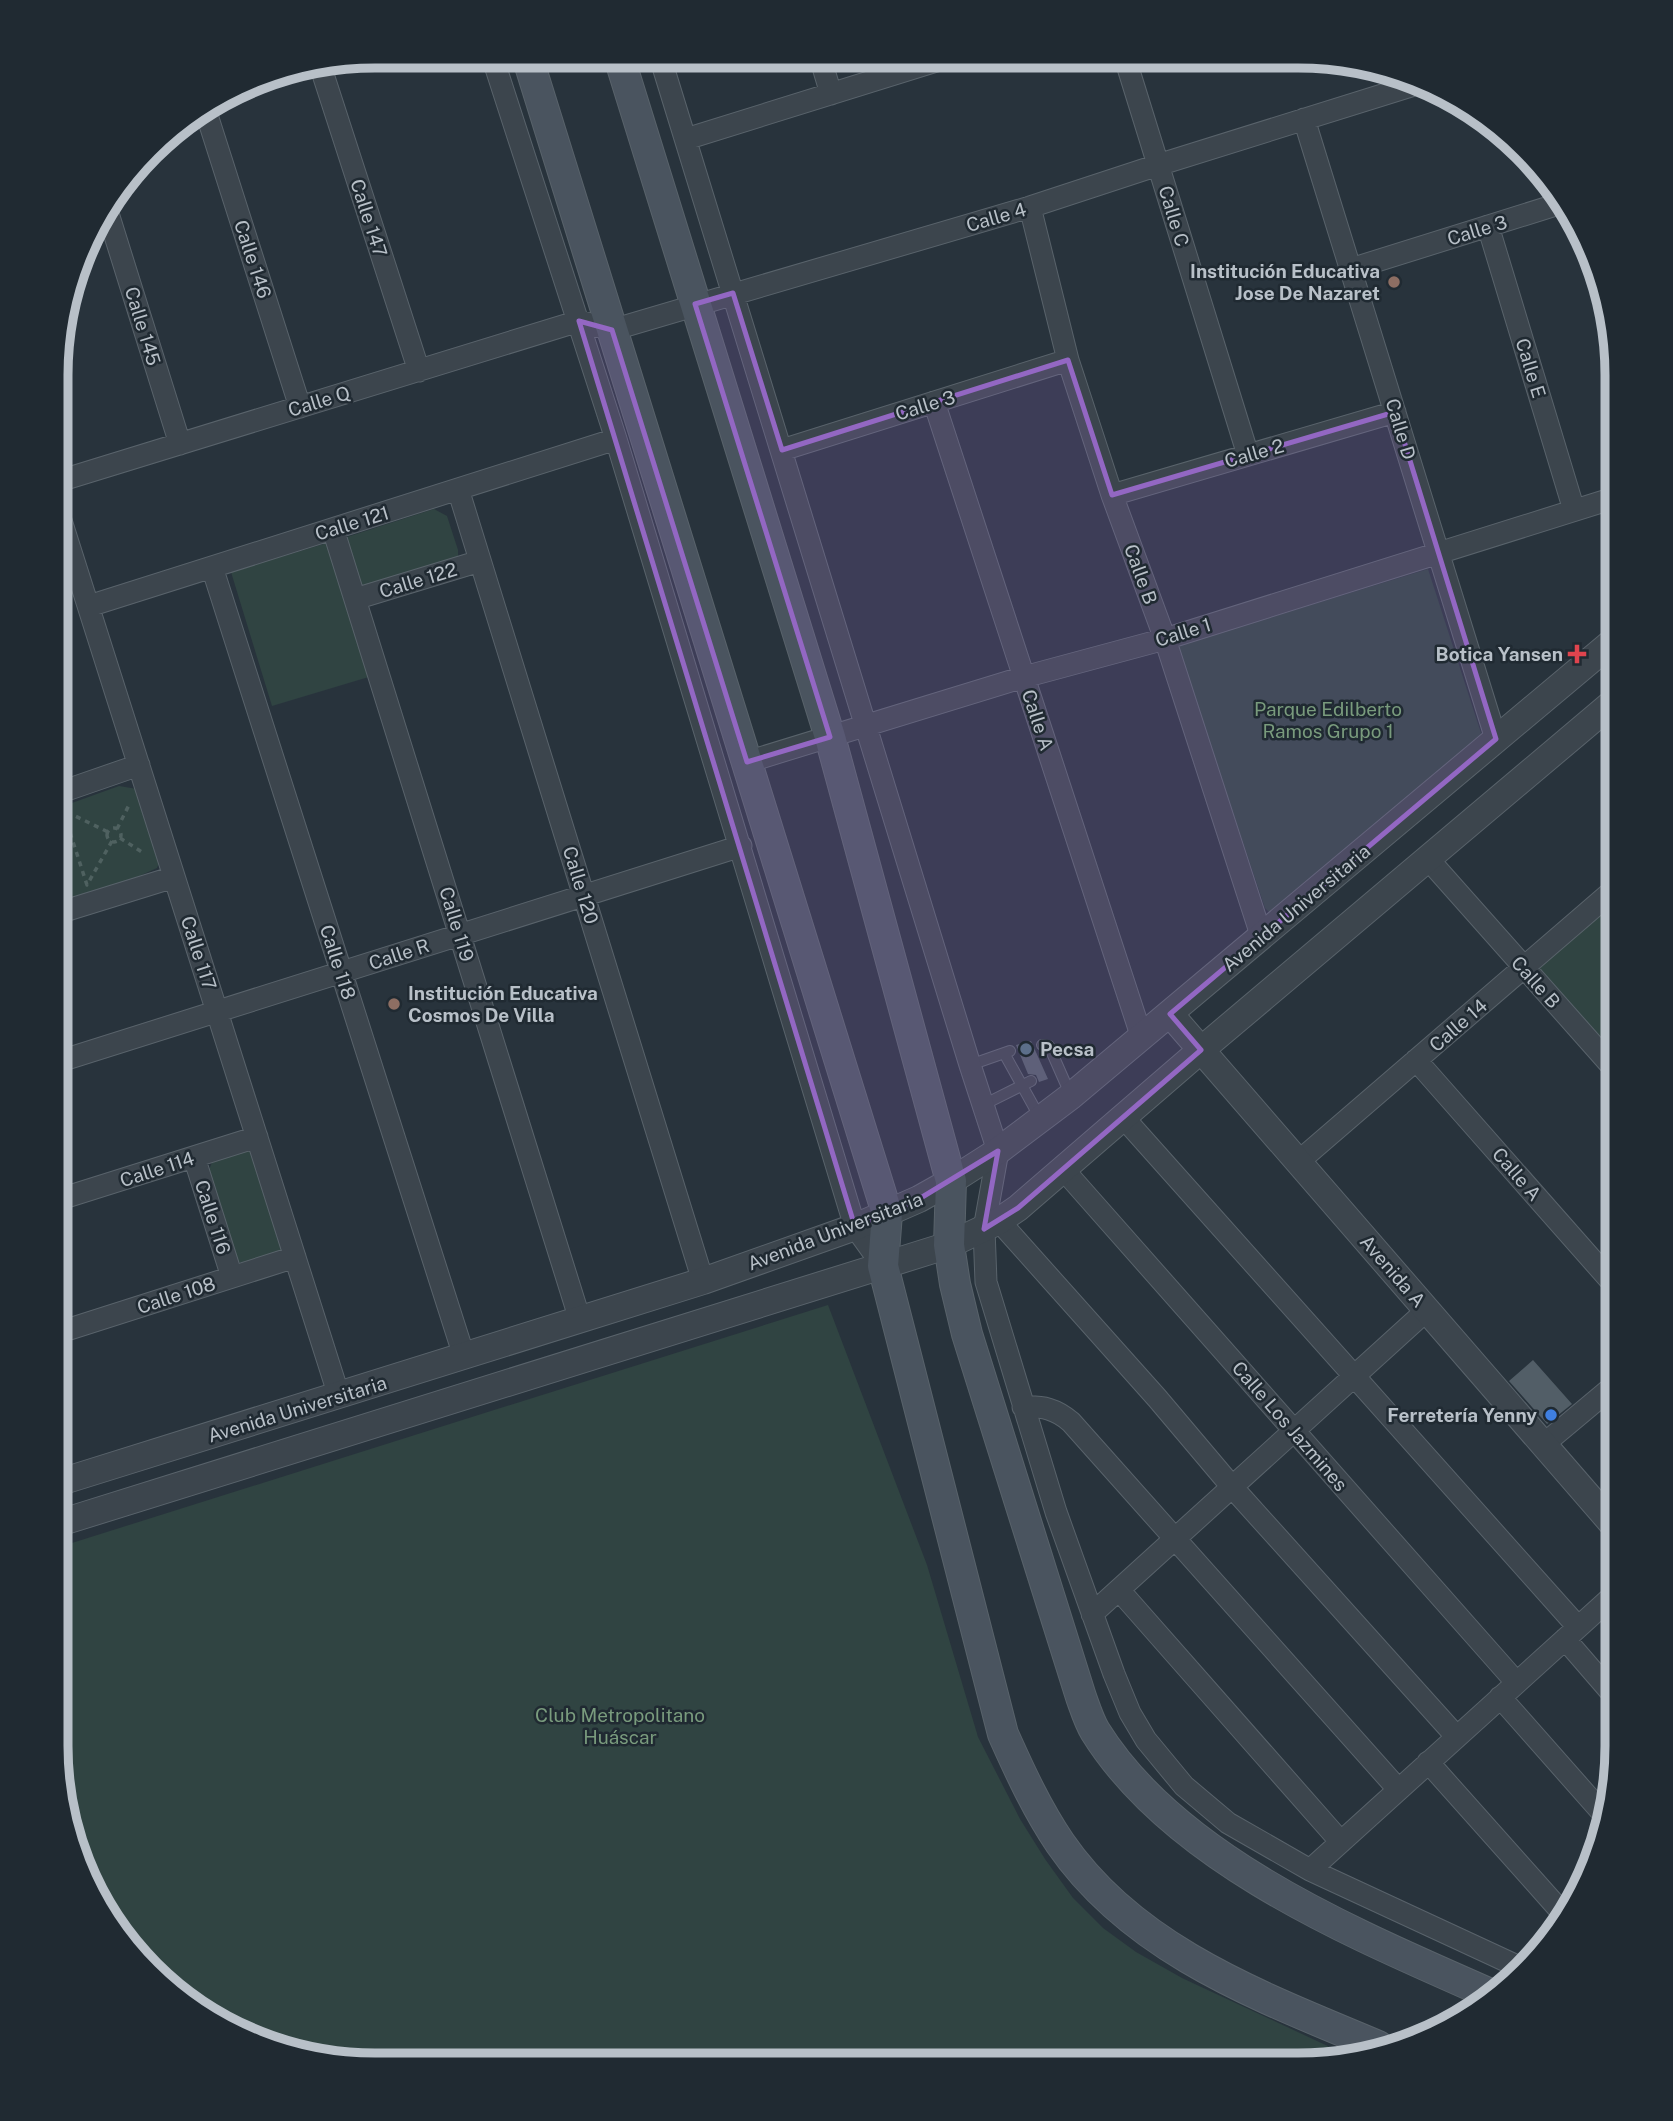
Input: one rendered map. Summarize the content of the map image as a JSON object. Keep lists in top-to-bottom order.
{
  "streets": {
    "street": [
      "Calle C",
      "Calle 4",
      "Calle 147",
      "Calle 3",
      "Calle 146",
      "Calle 145",
      "Calle E",
      "Calle Q",
      "Calle D",
      "Calle 2",
      "Calle 121",
      "Calle B",
      "Calle 122",
      "Calle 1",
      "Calle A",
      "Calle 120",
      "Avenida Universitaria",
      "Calle 119",
      "Calle 117",
      "Calle R",
      "Calle 118",
      "Calle 14",
      "Calle 114",
      "Calle 116",
      "Avenida A",
      "Calle 108",
      "Calle Los Jazmines"
    ]
  },
  "crossings": [
    ["Calle C", "Calle 4"],
    ["Calle C", "Calle 2"],
    ["Calle 4", "Calle D"],
    ["Calle 4", "Calle B"],
    ["Calle 147", "Calle Q"],
    ["Calle 3", "Calle E"],
    ["Calle 3", "Calle D"],
    ["Calle 3", "Calle B"],
    ["Calle 3", "Calle A"],
    ["Calle 146", "Calle Q"],
    ["Calle 145", "Calle Q"],
    ["Calle E", "Calle 1"],
    ["Calle D", "Calle 2"],
    ["Calle D", "Calle 1"],
    ["Calle D", "Avenida Universitaria"],
    ["Calle 2", "Calle B"],
    ["Calle 121", "Calle 120"],
    ["Calle 121", "Calle 119"],
    ["Calle 121", "Calle 117"],
    ["Calle 121", "Calle 118"],
    ["Calle B", "Calle 1"],
    ["Calle B", "Avenida Universitaria"],
    ["Calle B", "Calle 14"],
    ["Calle 122", "Calle 120"],
    ["Calle 122", "Calle 119"],
    ["Calle 1", "Calle A"],
    ["Calle A", "Avenida Universitaria"],
    ["Calle A", "Calle 14"],
    ["Calle 120", "Avenida Universitaria"],
    ["Calle 120", "Calle R"],
    ["Avenida Universitaria", "Calle 119"],
    ["Avenida Universitaria", "Calle 117"],
    ["Avenida Universitaria", "Calle 118"],
    ["Avenida Universitaria", "Avenida A"],
    ["Avenida Universitaria", "Calle Los Jazmines"],
    ["Calle 119", "Calle R"],
    ["Calle 117", "Calle R"],
    ["Calle 117", "Calle 114"],
    ["Calle 117", "Calle 108"],
    ["Calle R", "Calle 118"],
    ["Calle 14", "Avenida A"],
    ["Calle 114", "Calle 116"],
    ["Calle 116", "Calle 108"]
  ],
  "parks": ["Parque Edilberto Ramos Grupo 1", "Club Metropolitano Huáscar"],
  "places": {
    "other": [
      "Institución Educativa Jose De Nazaret",
      "Institución Educativa Cosmos De Villa",
      "Pecsa",
      "Ferretería Yenny"
    ],
    "health": ["Botica Yansen"]
  }
}
